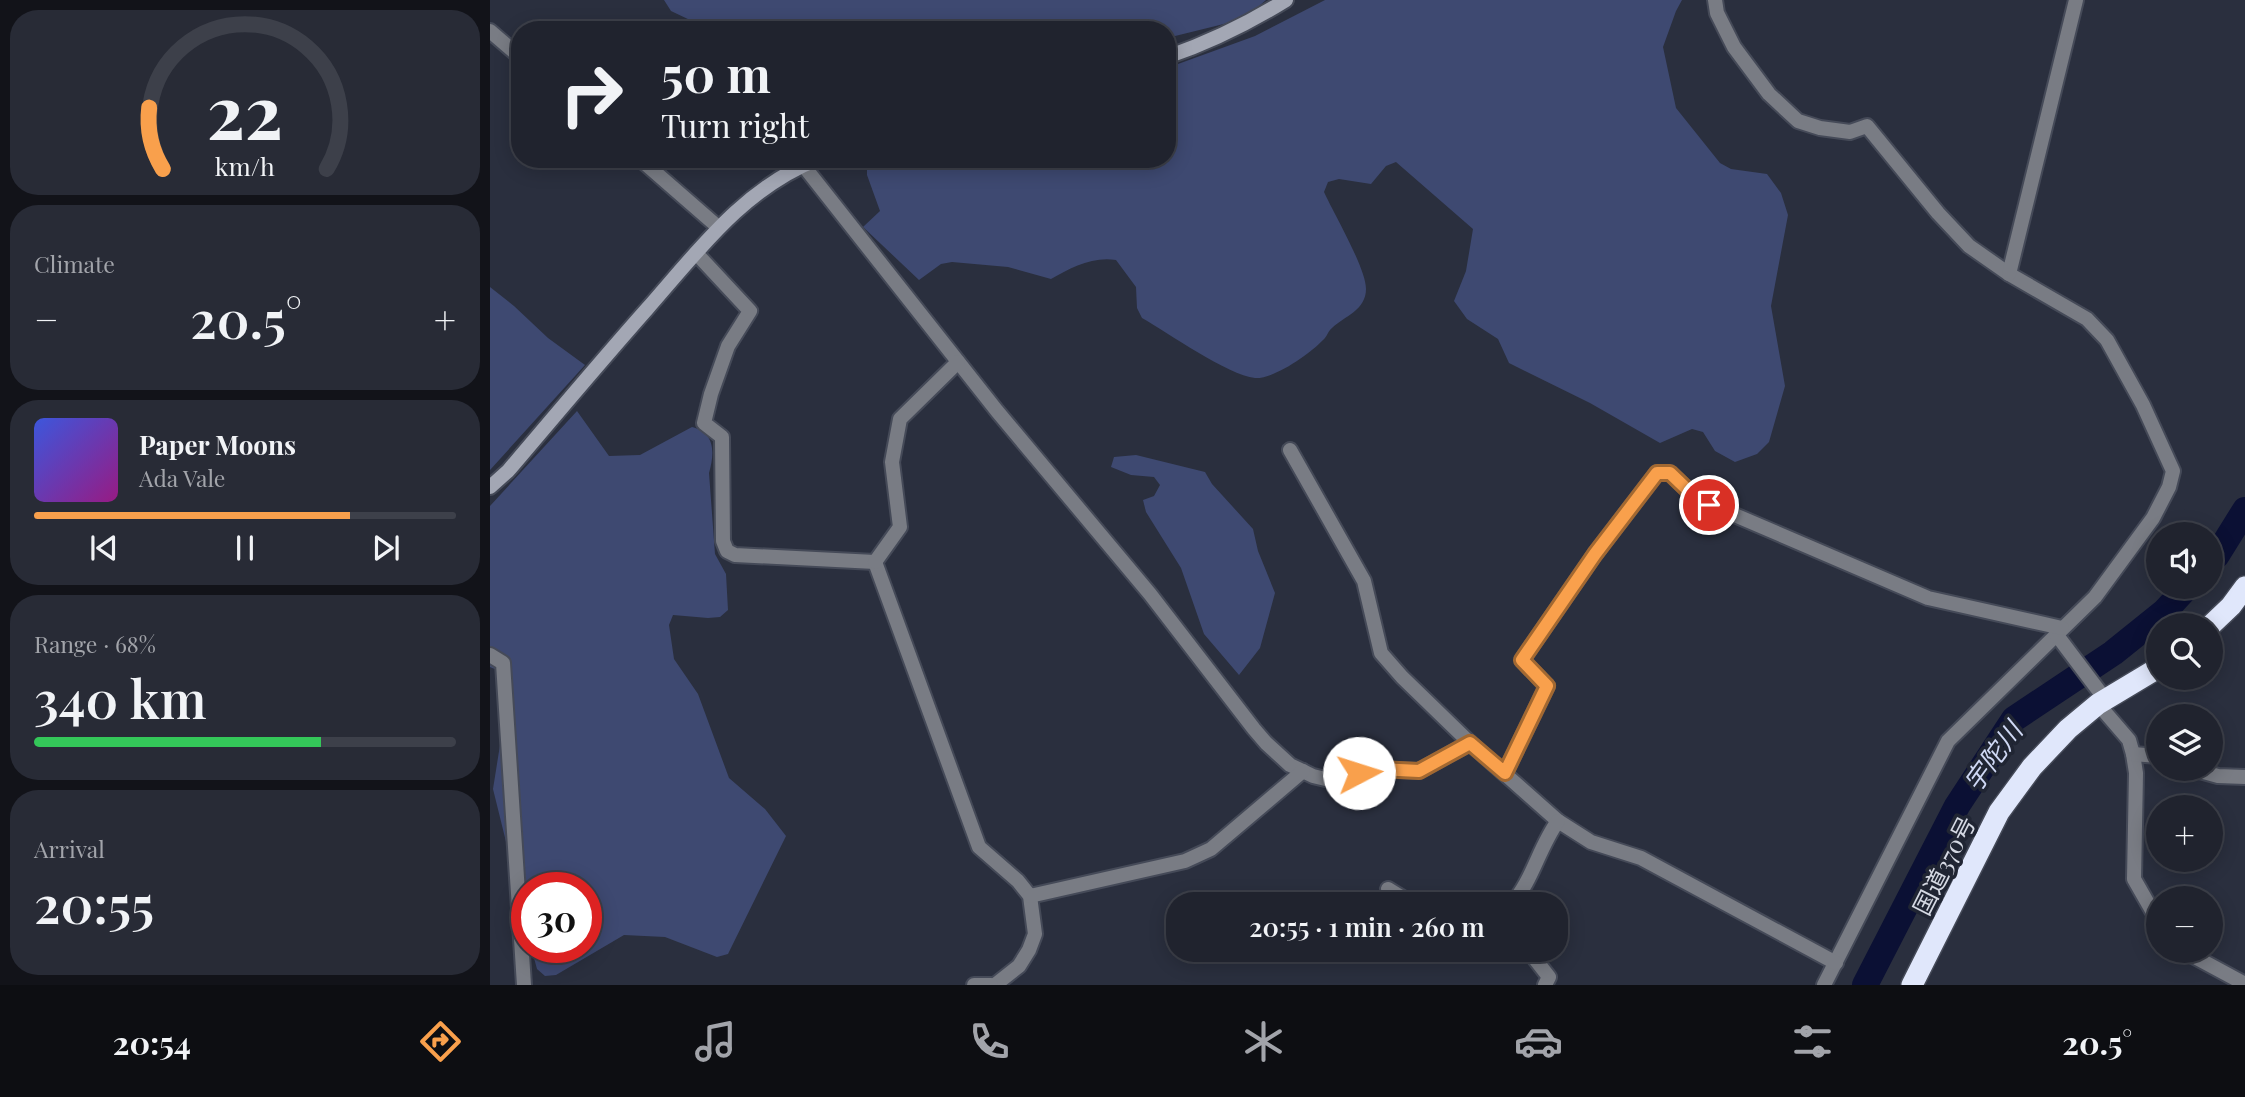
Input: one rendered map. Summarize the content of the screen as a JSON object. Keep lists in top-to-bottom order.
{
  "streets": {
    "highway": ["国道370号"]
  },
  "water": ["宇陀川"],
  "page": {
    "turn": ["50 m", "Turn right"],
    "tile": [
      "Climate",
      ["Range · 68%", "340 km"],
      ["Arrival", "20:55"]
    ],
    "heat": ["−", "20.5°", "+"],
    "song": ["Paper Moons", "Ada Vale"],
    "map_buttons": ["+", "−"],
    "limit": "30",
    "trip": "20:55 · 1 min · 260 m",
    "tabs": ["20:54", "20.5°"],
    "gauge": ["22", "km/h"]
  }
}
